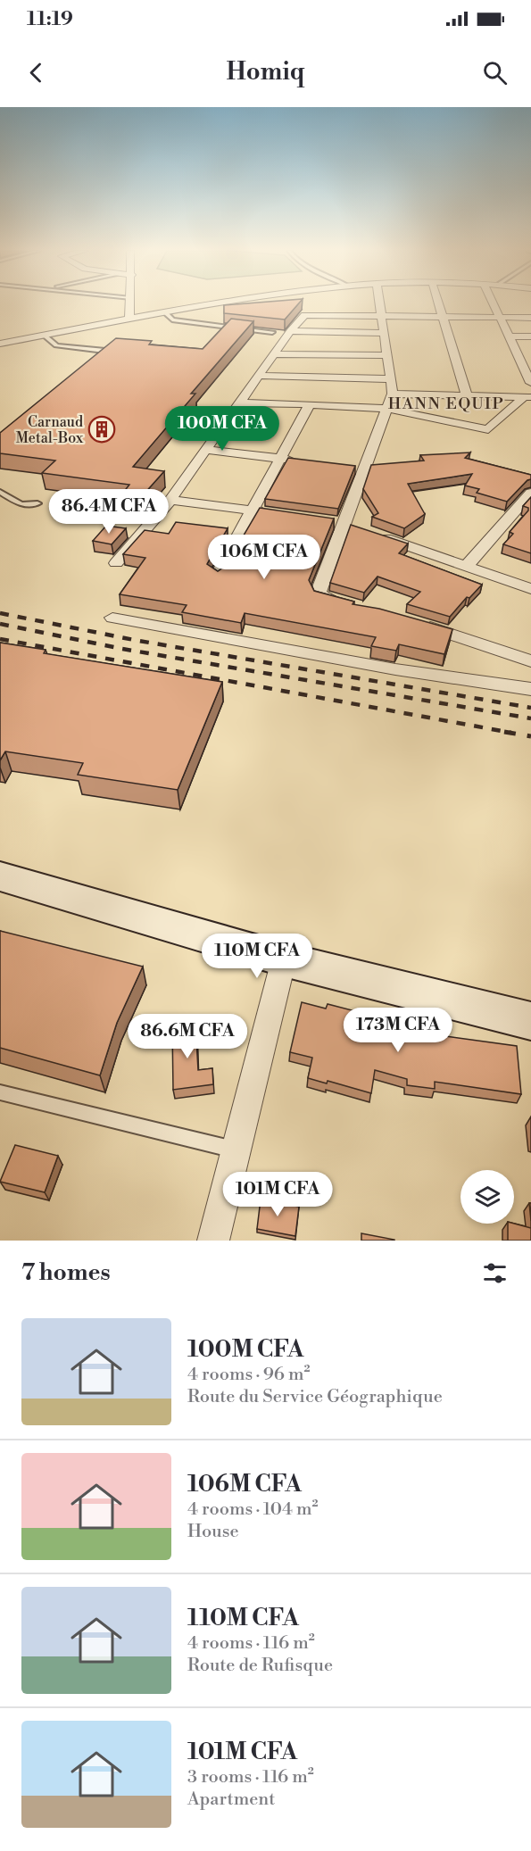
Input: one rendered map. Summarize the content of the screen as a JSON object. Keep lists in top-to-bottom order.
{
  "districts": ["HANN EQUIP"],
  "places": {
    "building": ["Carnaud Metal-Box"]
  },
  "page": {
    "status": "11:19",
    "header": "Homiq",
    "price": [
      "100M CFA",
      "86.4M CFA",
      "106M CFA",
      "110M CFA",
      "173M CFA",
      "86.6M CFA",
      "101M CFA"
    ],
    "heading": "7 homes",
    "list": [
      {
        "name": "100M CFA",
        "note": "4 rooms · 96 m² · Route du Service Géographique"
      },
      {
        "name": "106M CFA",
        "note": "4 rooms · 104 m² · House"
      },
      {
        "name": "110M CFA",
        "note": "4 rooms · 116 m² · Route de Rufisque"
      },
      {
        "name": "101M CFA",
        "note": "3 rooms · 116 m² · Apartment"
      }
    ]
  }
}
